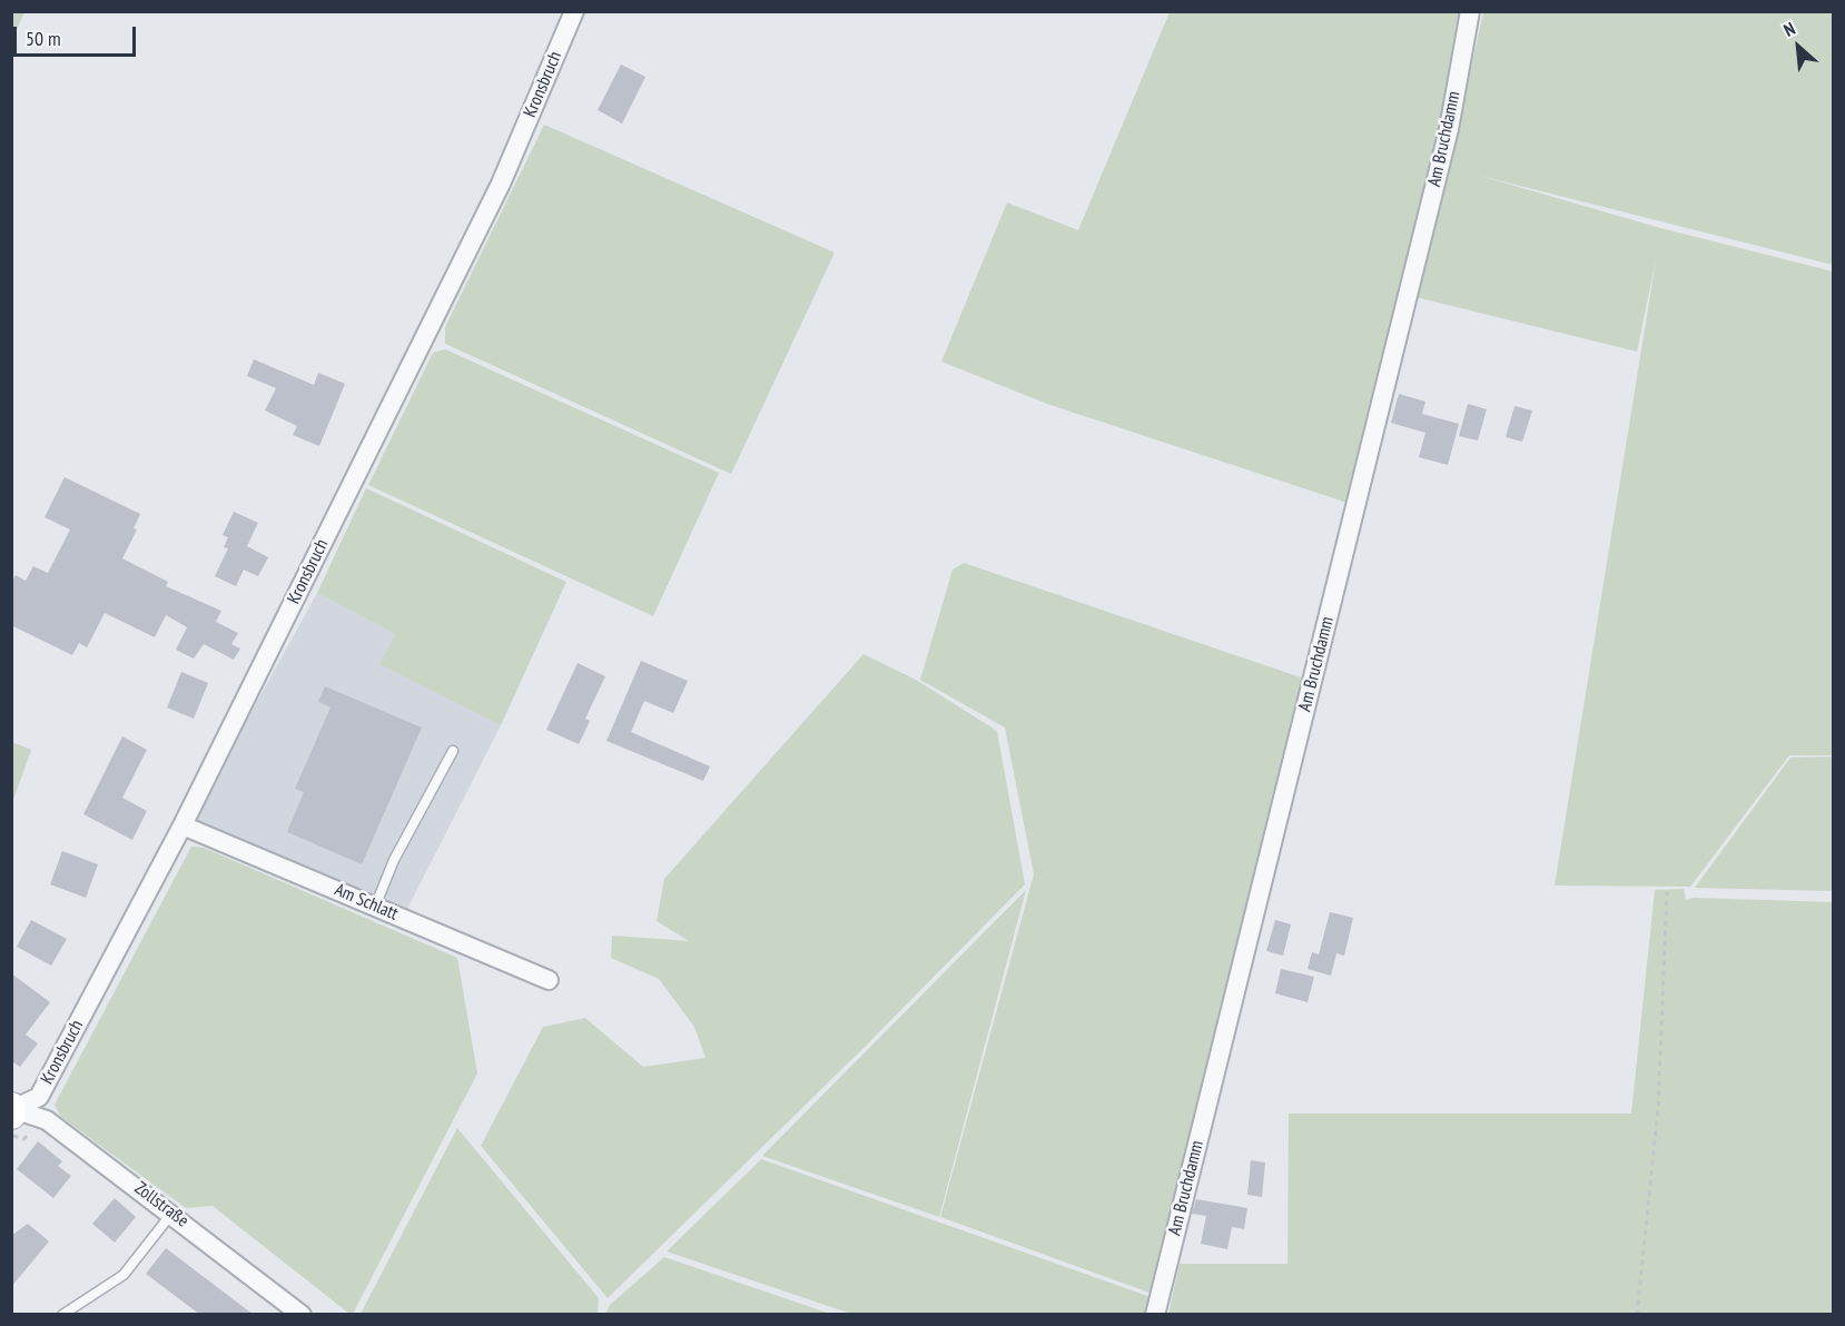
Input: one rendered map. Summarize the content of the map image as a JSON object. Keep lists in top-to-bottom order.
{
  "streets": {
    "street": [
      "Kronsbruch",
      "Am Bruchdamm",
      "Am Schlatt",
      "Zollstraße"
    ]
  },
  "crossings": [
    ["Kronsbruch", "Am Schlatt"],
    ["Kronsbruch", "Zollstraße"]
  ],
  "scale_bar": "50 m",
  "north": "top left"
}
